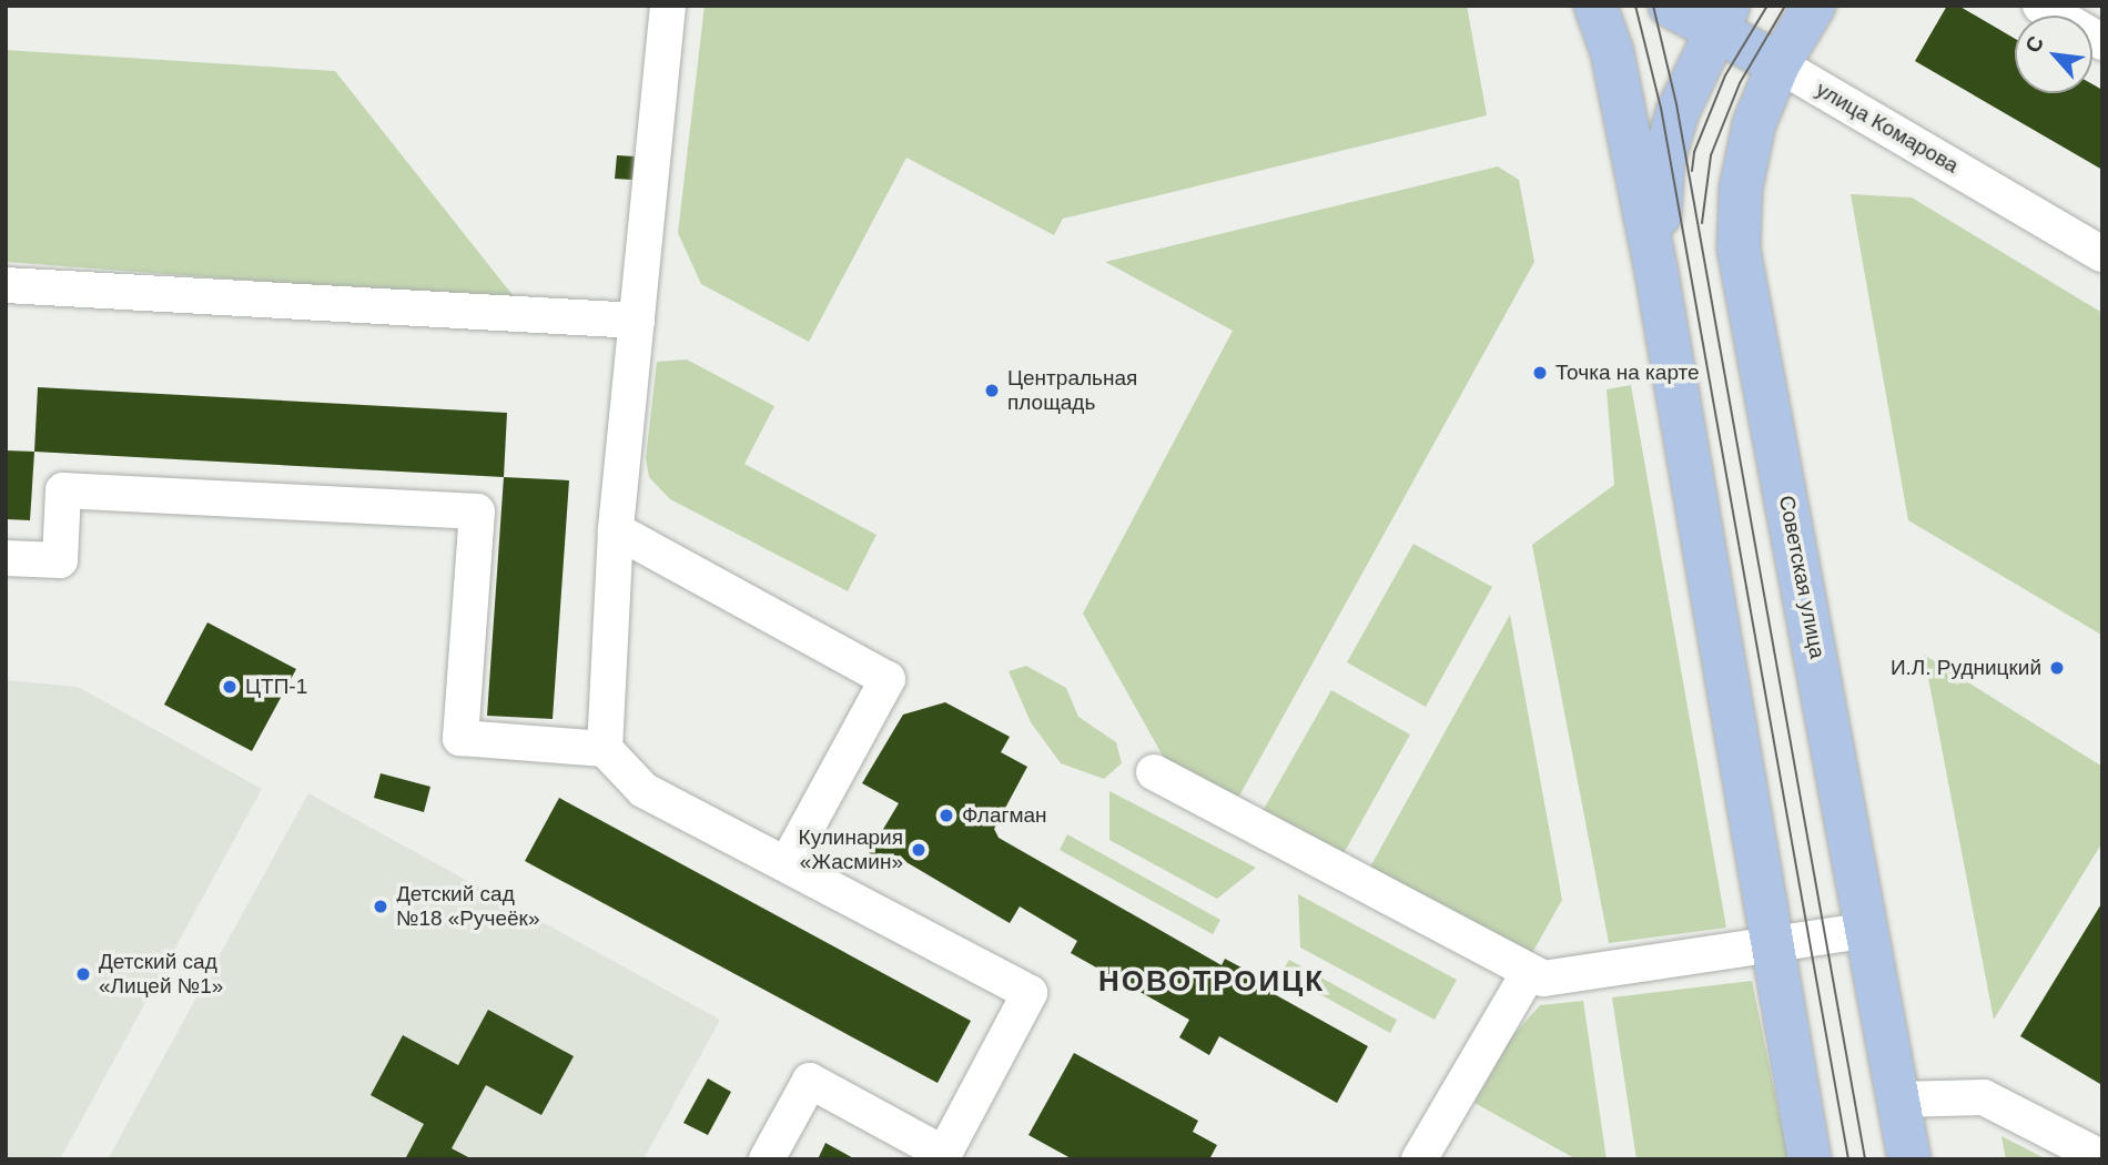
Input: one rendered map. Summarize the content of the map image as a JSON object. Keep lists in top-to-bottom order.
{
  "streets": {
    "main road": ["улица Комарова", "Советская улица"]
  },
  "crossings": [
    ["улица Комарова", "Советская улица"]
  ],
  "districts": ["НОВОТРОИЦК"],
  "places": [
    "Точка на карте",
    "Центральная площадь",
    "И.Л. Рудницкий",
    "ЦТП-1",
    "Флагман",
    "Кулинария «Жасмин»",
    "Детский сад №18 «Ручеёк»",
    "Детский сад «Лицей №1»"
  ],
  "north": "top left"
}
